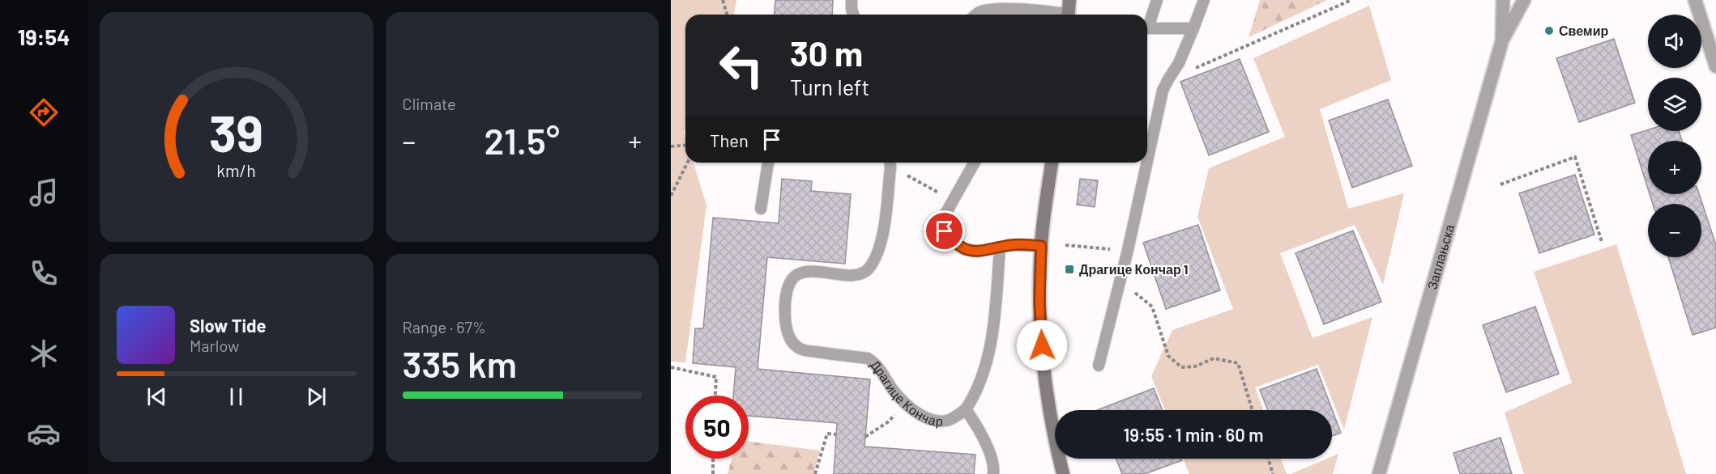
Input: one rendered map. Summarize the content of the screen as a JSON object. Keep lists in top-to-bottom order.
{
  "streets": {
    "street": ["Заплањска"],
    "lane": ["Драгице Кончар"]
  },
  "places": {
    "other": ["Свемир"],
    "transit": ["Драгице Кончар 1"]
  },
  "page": {
    "tabs": "19:54",
    "tile": [
      "Climate",
      ["Range · 67%", "335 km"]
    ],
    "map_buttons": ["+", "−"],
    "turn": ["30 m", "Turn left"],
    "then": "Then",
    "heat": ["−", "21.5°", "+"],
    "song": ["Slow Tide", "Marlow"],
    "limit": "50",
    "trip": "19:55 · 1 min · 60 m",
    "gauge": ["39", "km/h"]
  }
}
